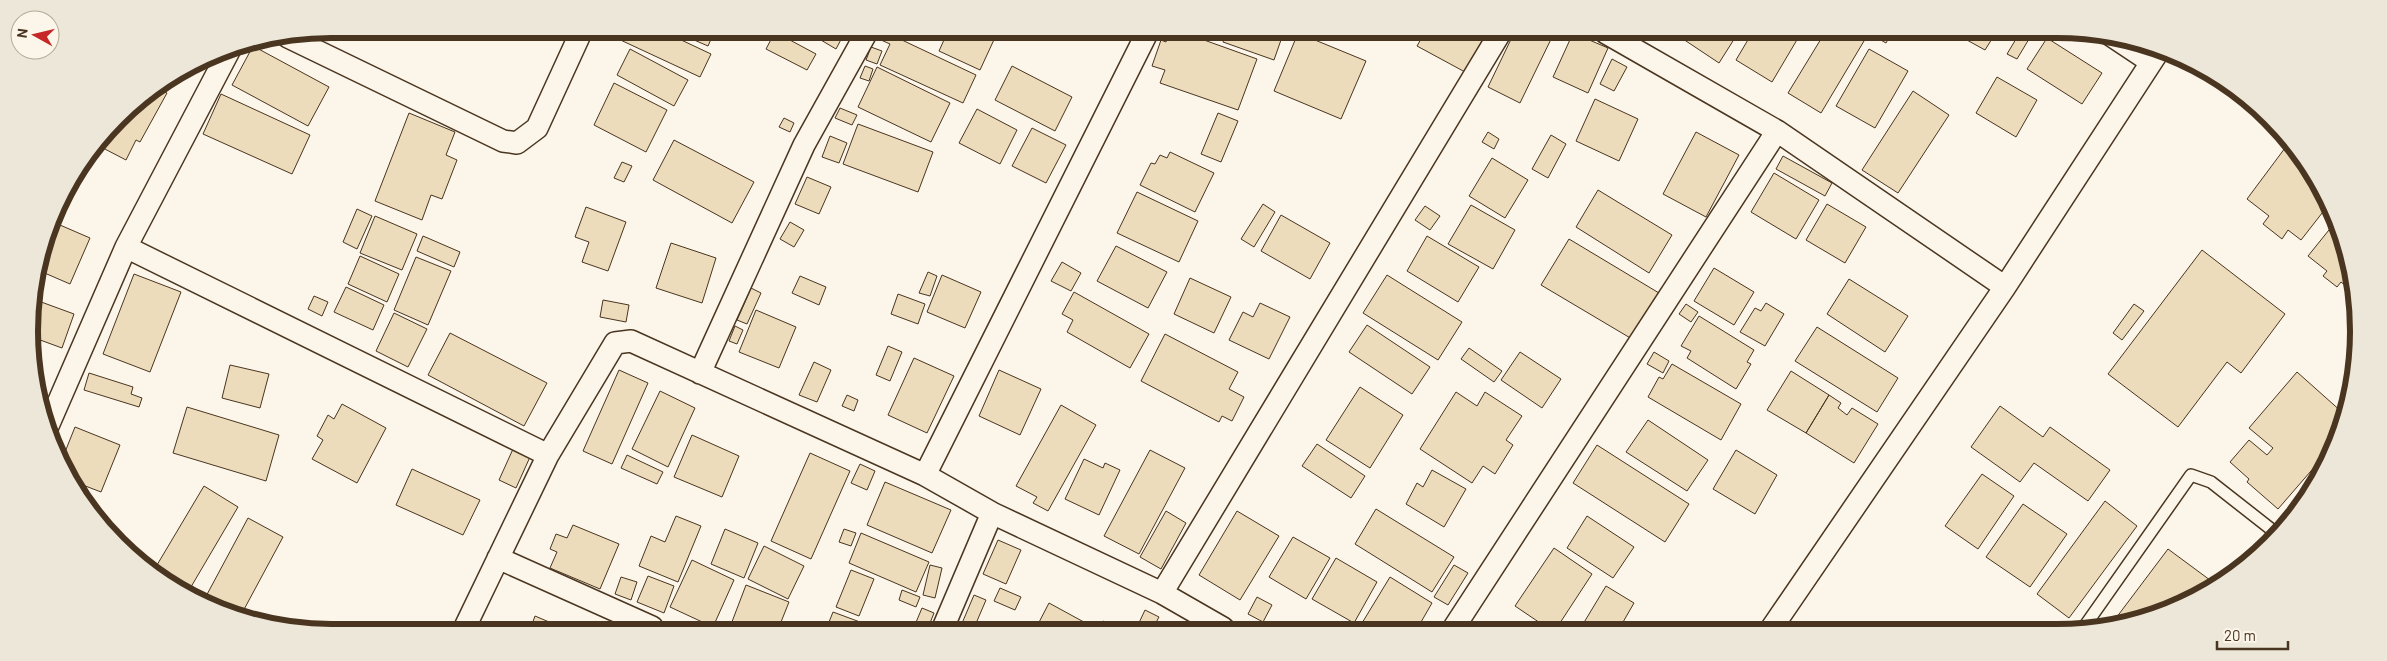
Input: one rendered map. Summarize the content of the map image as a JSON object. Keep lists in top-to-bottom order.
{
  "scale_bar": "20 m",
  "north": "left"
}
